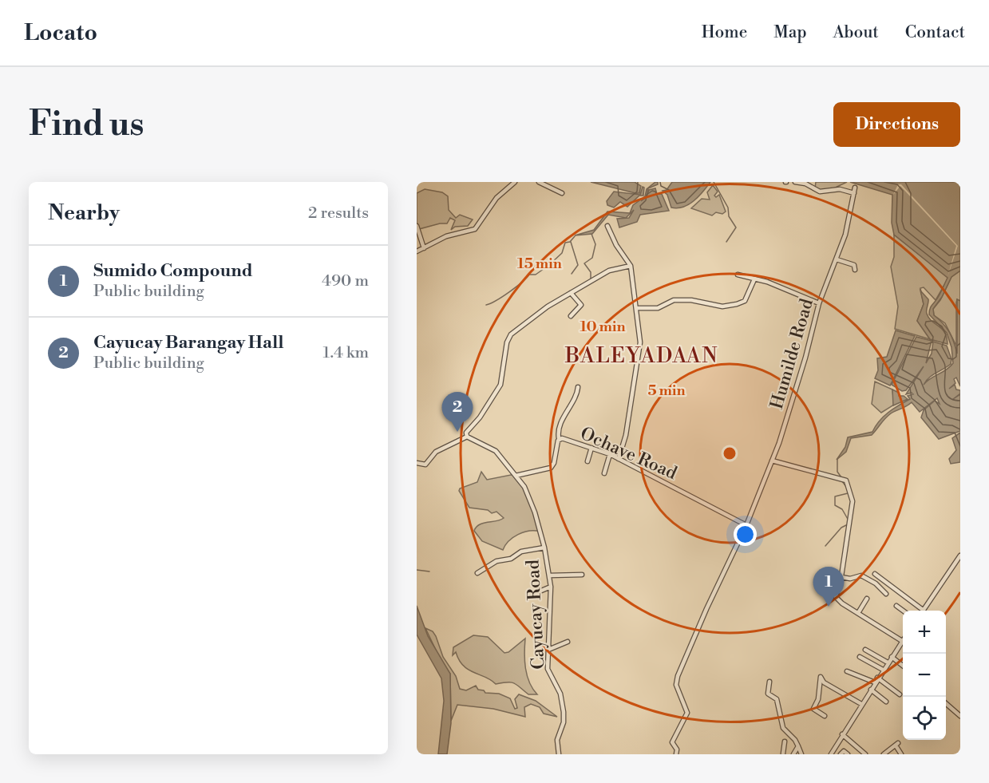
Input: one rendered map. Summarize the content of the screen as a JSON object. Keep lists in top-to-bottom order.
{
  "streets": {
    "street": ["Humilde Road", "Ochave Road", "Cayucay Road"]
  },
  "crossings": [
    ["Humilde Road", "Ochave Road"],
    ["Ochave Road", "Cayucay Road"]
  ],
  "districts": ["BALEYADAAN"],
  "page": {
    "header": "Locato",
    "nav": [
      "Home",
      "Map",
      "About",
      "Contact"
    ],
    "buttons": "Directions",
    "title": "Find us",
    "heading": ["Nearby", "2 results"],
    "list": [
      {
        "mark": "1",
        "name": "Sumido Compound",
        "note": "Public building",
        "value": "490 m"
      },
      {
        "mark": "2",
        "name": "Cayucay Barangay Hall",
        "note": "Public building",
        "value": "1.4 km"
      }
    ],
    "pins": ["2", "1"],
    "map_buttons": ["+", "−"]
  },
  "rings": ["15 min", "10 min", "5 min"]
}
